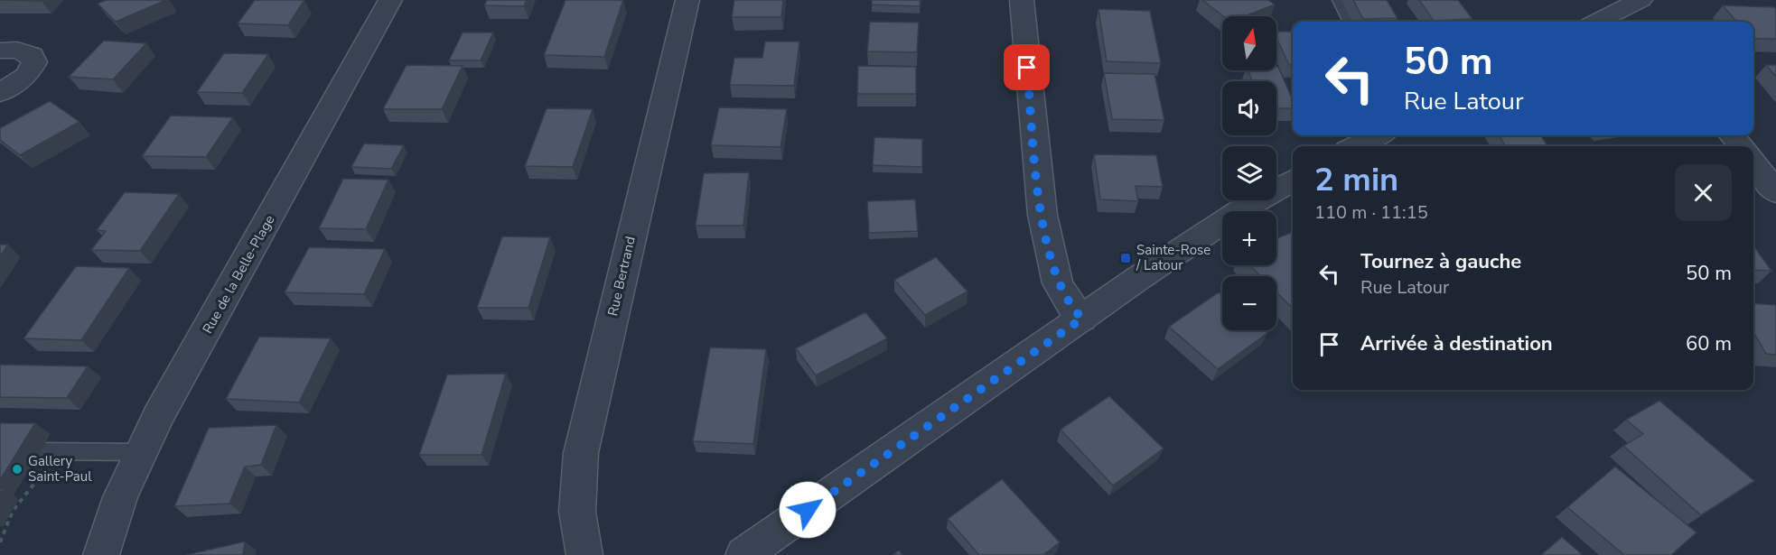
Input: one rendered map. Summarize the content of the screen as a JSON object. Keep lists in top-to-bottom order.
{
  "streets": {
    "street": ["Rue de la Belle-Plage", "Rue Bertrand"]
  },
  "places": {
    "transit": ["Sainte-Rose / Latour"],
    "other": ["Gallery Saint-Paul"]
  },
  "north": "top",
  "page": {
    "map_buttons": ["+", "−"],
    "turn": ["50 m", "Rue Latour"],
    "heading": ["2 min", "110 m · 11:15"],
    "list": [
      {
        "name": "Tournez à gauche",
        "note": "Rue Latour",
        "value": "50 m"
      },
      {
        "name": "Arrivée à destination",
        "value": "60 m"
      }
    ]
  }
}
